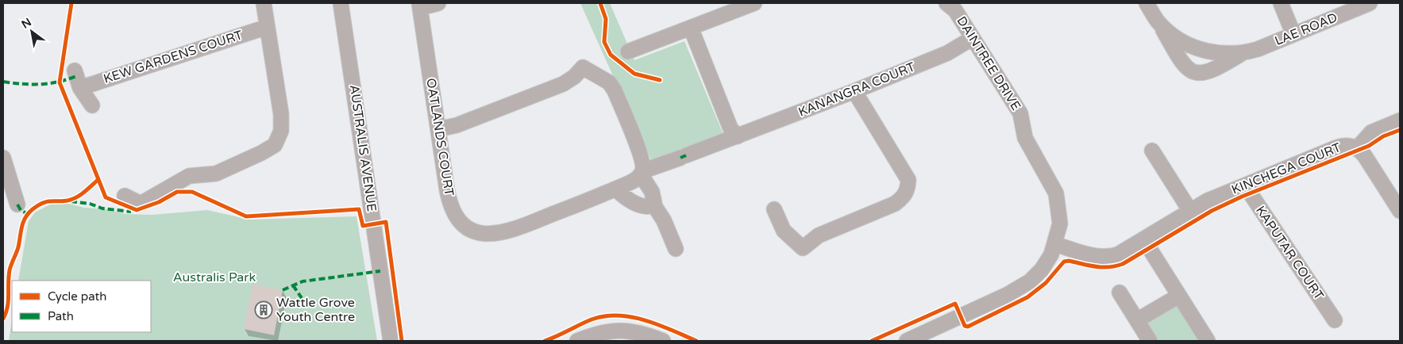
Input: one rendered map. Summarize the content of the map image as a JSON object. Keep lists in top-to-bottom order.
{
  "streets": {
    "street": [
      "LAE ROAD",
      "KEW GARDENS COURT",
      "DAINTREE DRIVE",
      "KANANGRA COURT",
      "OATLANDS COURT",
      "AUSTRALIS AVENUE",
      "KINCHEGA COURT",
      "KAPUTAR COURT"
    ]
  },
  "crossings": [
    ["DAINTREE DRIVE", "KANANGRA COURT"],
    ["DAINTREE DRIVE", "KINCHEGA COURT"],
    ["KANANGRA COURT", "OATLANDS COURT"],
    ["KINCHEGA COURT", "KAPUTAR COURT"]
  ],
  "parks": ["Australis Park"],
  "places": {
    "building": ["Wattle Grove Youth Centre"]
  },
  "legend": ["Cycle path", "Path"],
  "north": "top left"
}
